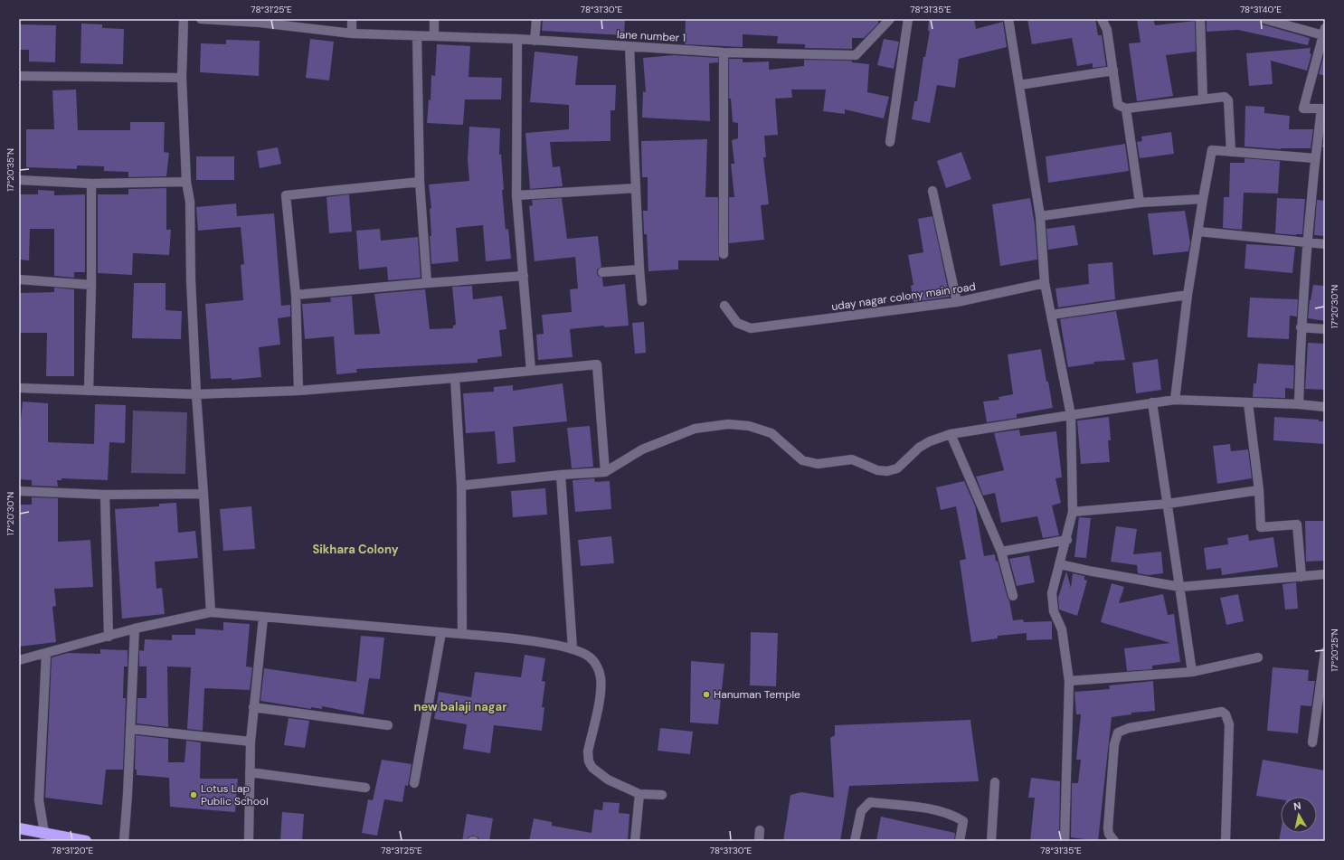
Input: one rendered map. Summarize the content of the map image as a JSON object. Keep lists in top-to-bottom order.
{
  "streets": {
    "street": ["lane number 1", "uday nagar colony main road"]
  },
  "districts": ["Sikhara Colony", "new balaji nagar"],
  "places": ["Hanuman Temple", "Lotus Lap Public School"],
  "north": "top",
  "coordinates": [
    "78°31'25\"E",
    "78°31'30\"E",
    "78°31'35\"E",
    "78°31'40\"E",
    "17°20'35\"N",
    "17°20'30\"N",
    "17°20'25\"N",
    "78°31'20\"E"
  ]
}
